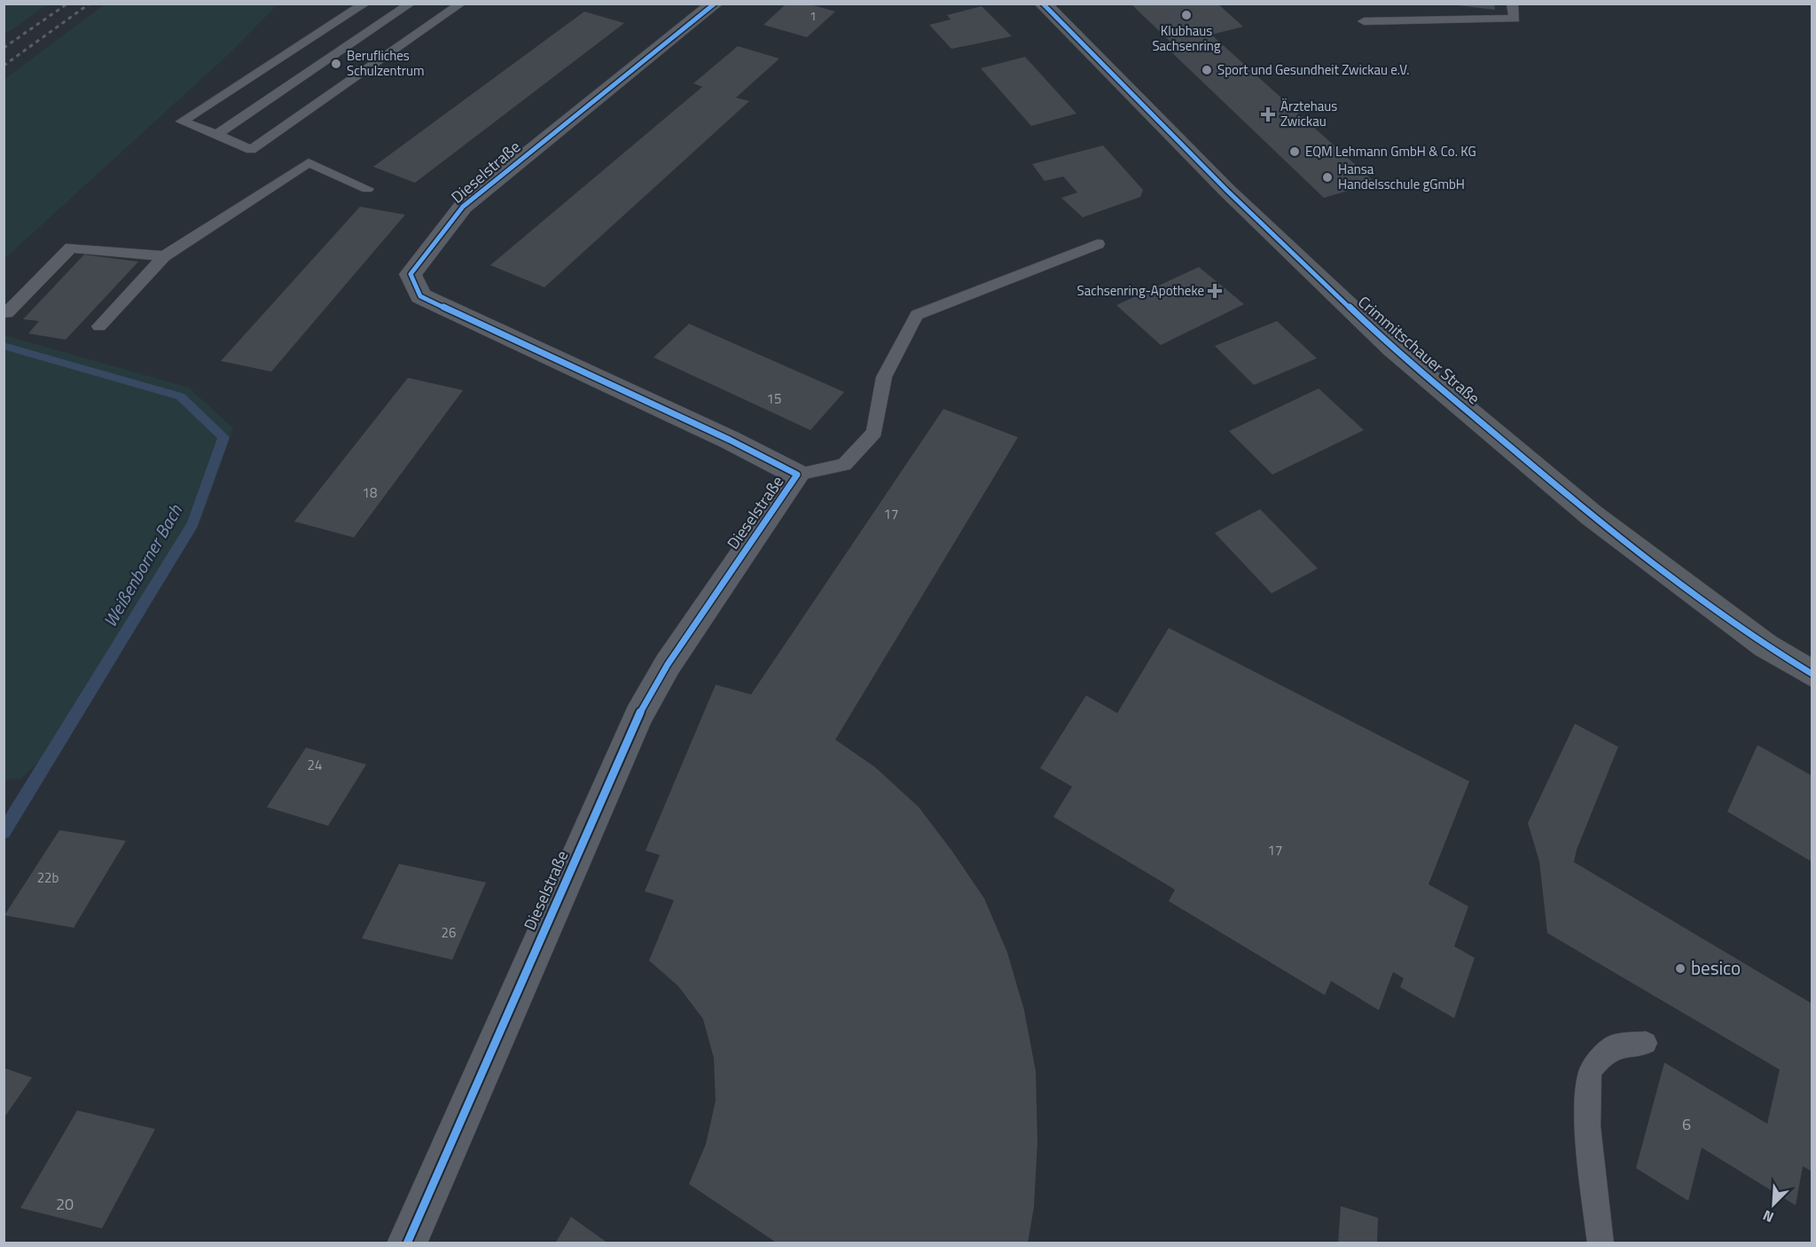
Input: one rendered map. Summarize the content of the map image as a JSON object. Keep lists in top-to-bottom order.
{
  "streets": {
    "main road": ["Crimmitschauer Straße"],
    "street": ["Dieselstraße"]
  },
  "water": ["Weißenborner Bach"],
  "places": {
    "other": [
      "Klubhaus Sachsenring",
      "Berufliches Schulzentrum",
      "Sport und Gesundheit Zwickau e.V.",
      "EQM Lehmann GmbH & Co. KG",
      "Hansa Handelsschule gGmbH",
      "besico"
    ],
    "health": ["Ärztehaus Zwickau", "Sachsenring-Apotheke"]
  },
  "house_numbers": [
    "1",
    "15",
    "18",
    "17",
    "24",
    "17",
    "22b",
    "26",
    "6",
    "20"
  ],
  "north": "bottom left"
}
